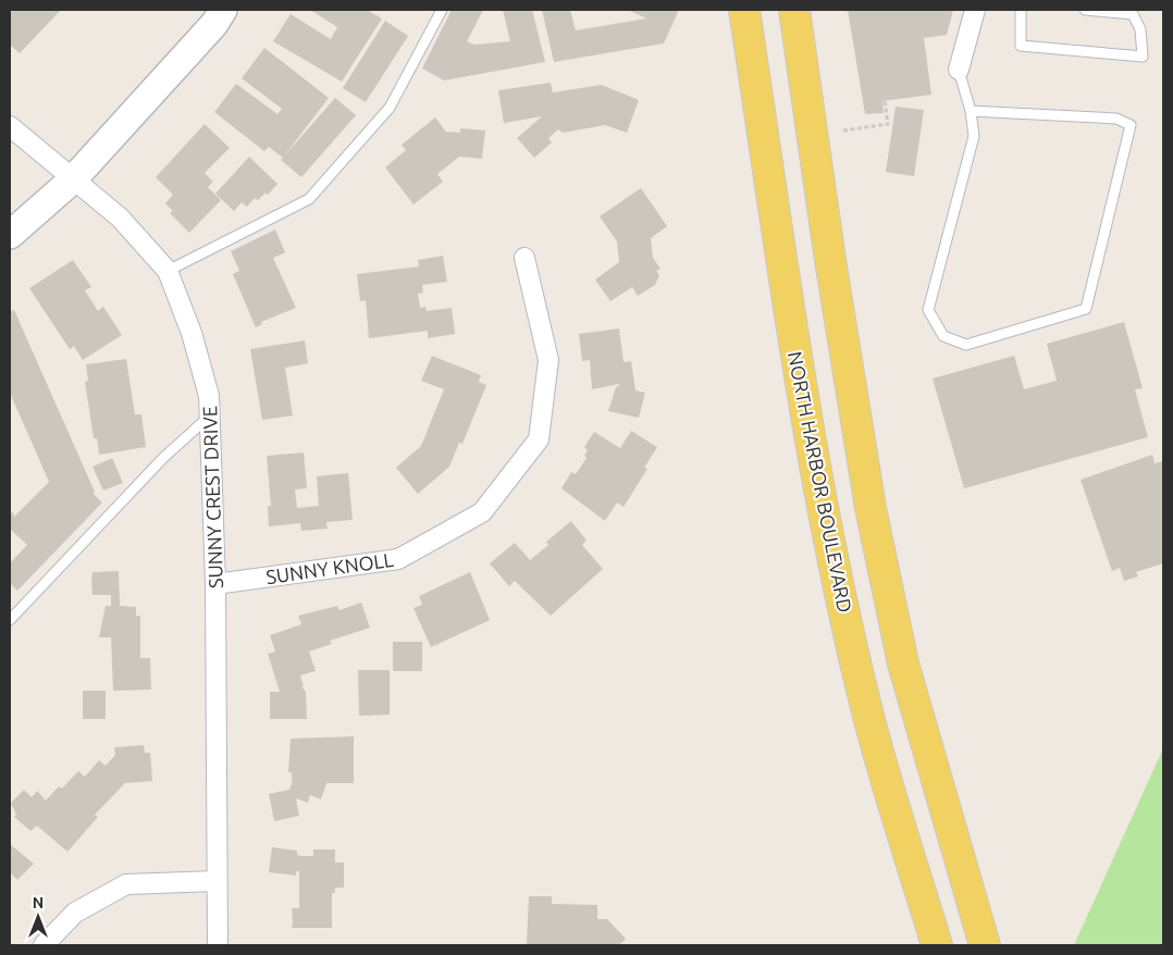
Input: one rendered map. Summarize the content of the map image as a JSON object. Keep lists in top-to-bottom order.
{
  "streets": {
    "main road": ["NORTH HARBOR BOULEVARD"],
    "street": ["SUNNY CREST DRIVE", "SUNNY KNOLL"]
  },
  "crossings": [
    ["SUNNY CREST DRIVE", "SUNNY KNOLL"]
  ],
  "north": "top"
}
